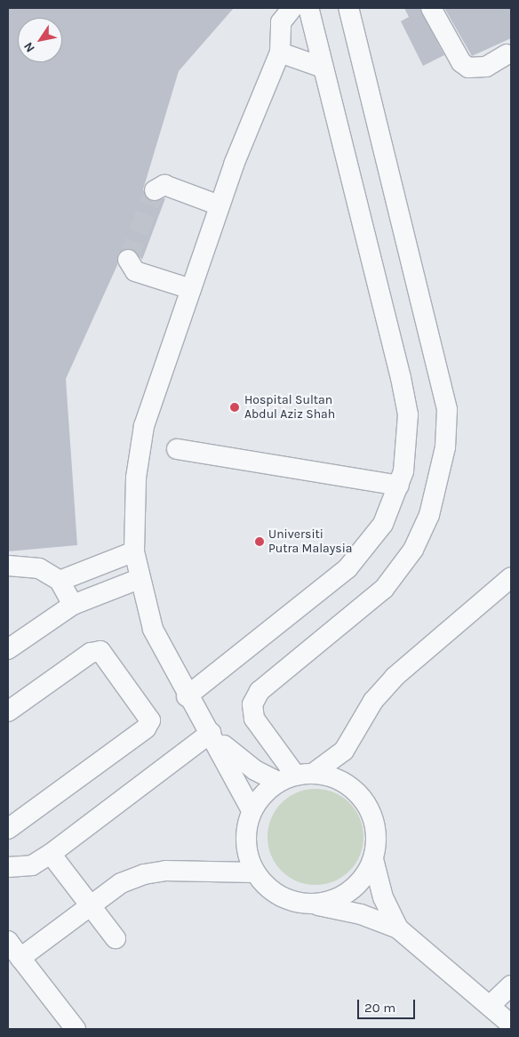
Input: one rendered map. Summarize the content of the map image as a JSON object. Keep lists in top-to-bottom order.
{
  "places": ["Hospital Sultan Abdul Aziz Shah", "Universiti Putra Malaysia"],
  "scale_bar": "20 m",
  "north": "bottom left"
}
